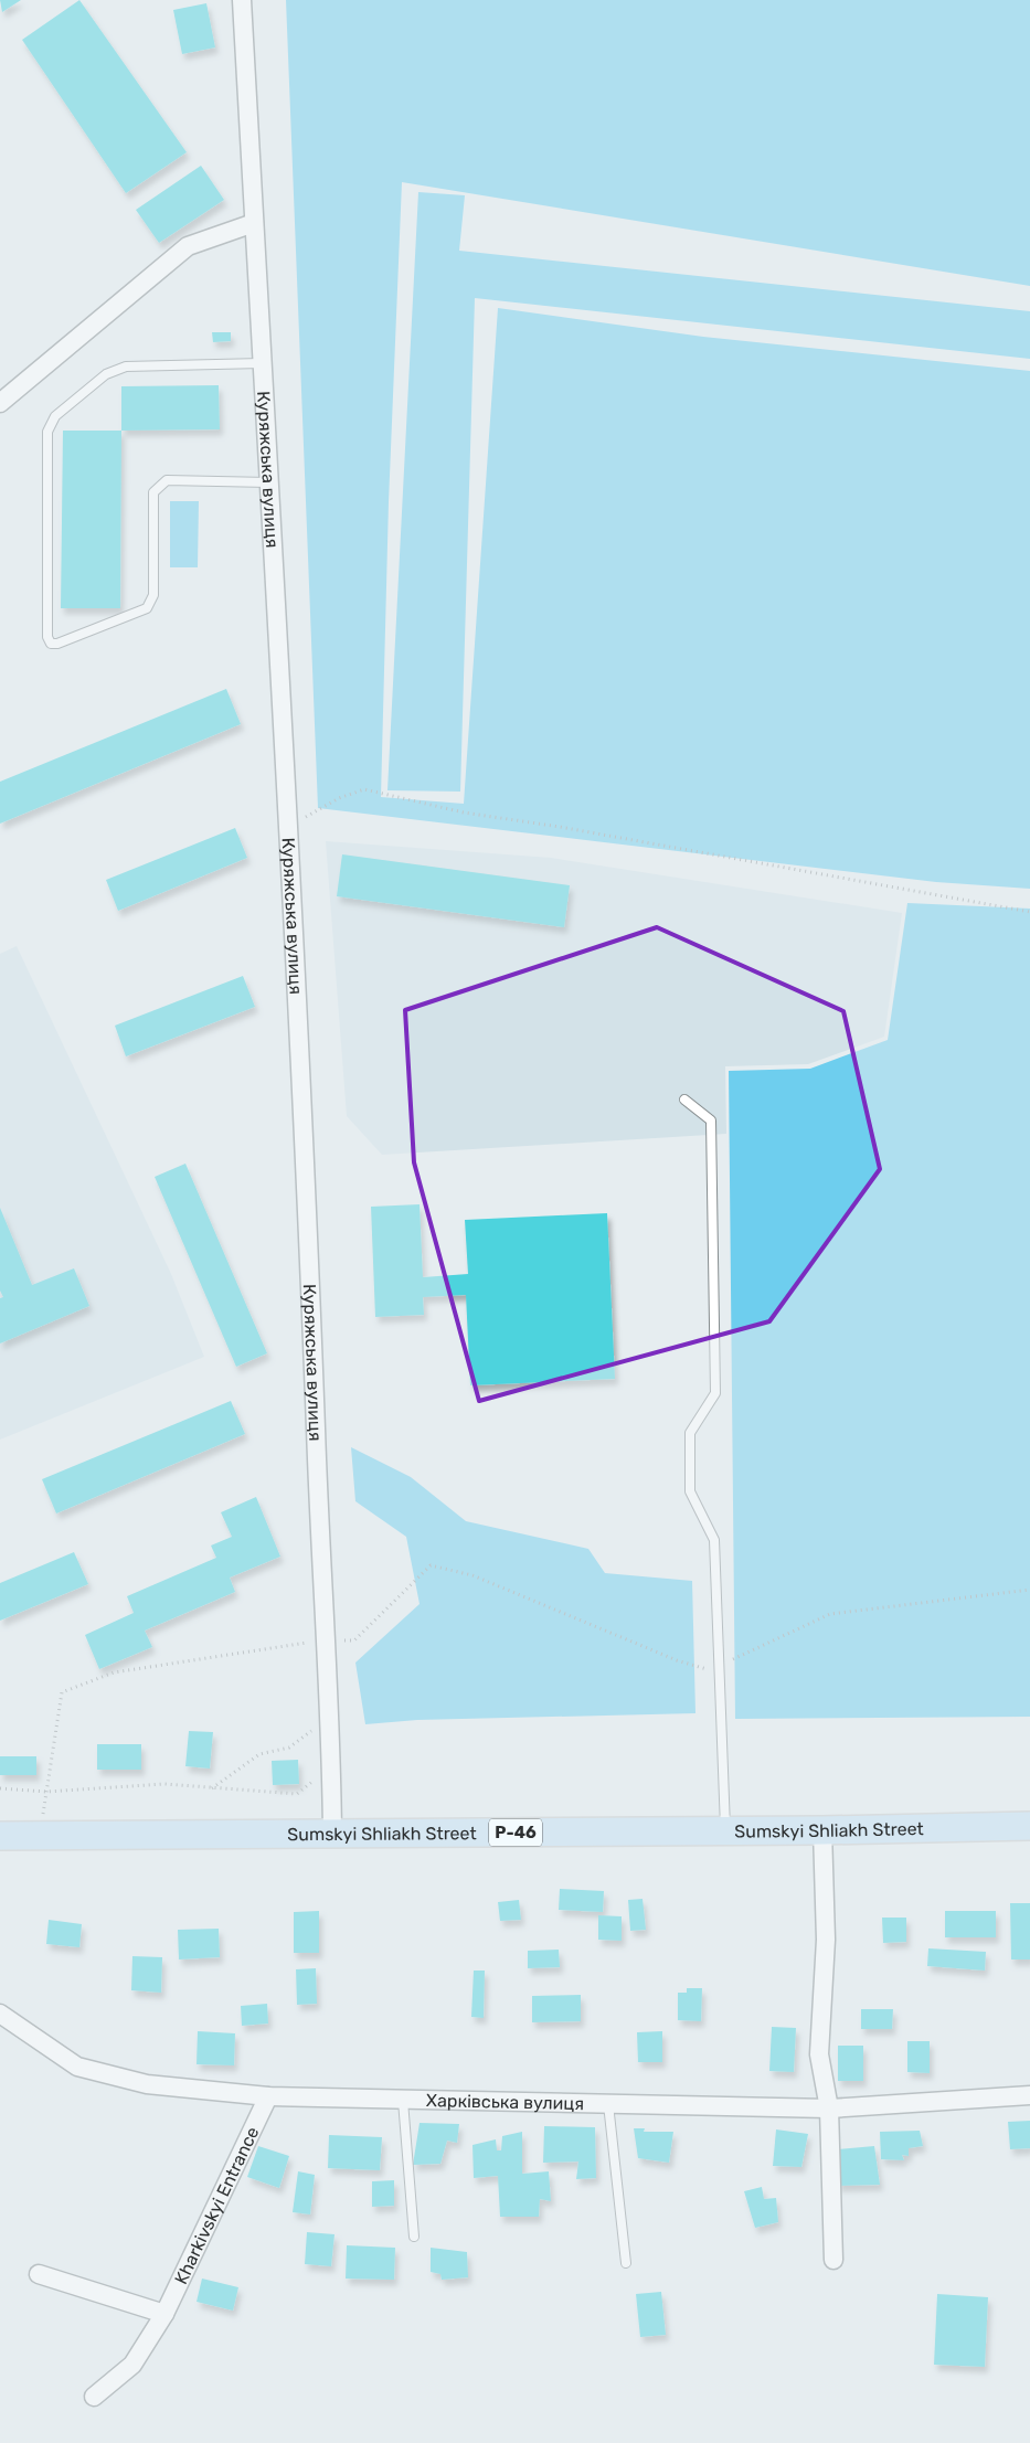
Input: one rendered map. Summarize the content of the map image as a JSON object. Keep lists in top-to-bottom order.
{
  "streets": {
    "main road": ["Sumskyi Shliakh Street", "Р-46"],
    "street": ["Куряжська вулиця", "Харківська вулиця", "Kharkivskyi Entrance"]
  },
  "crossings": [
    ["Куряжська вулиця", "Sumskyi Shliakh Street"],
    ["Харківська вулиця", "Kharkivskyi Entrance"]
  ]
}
